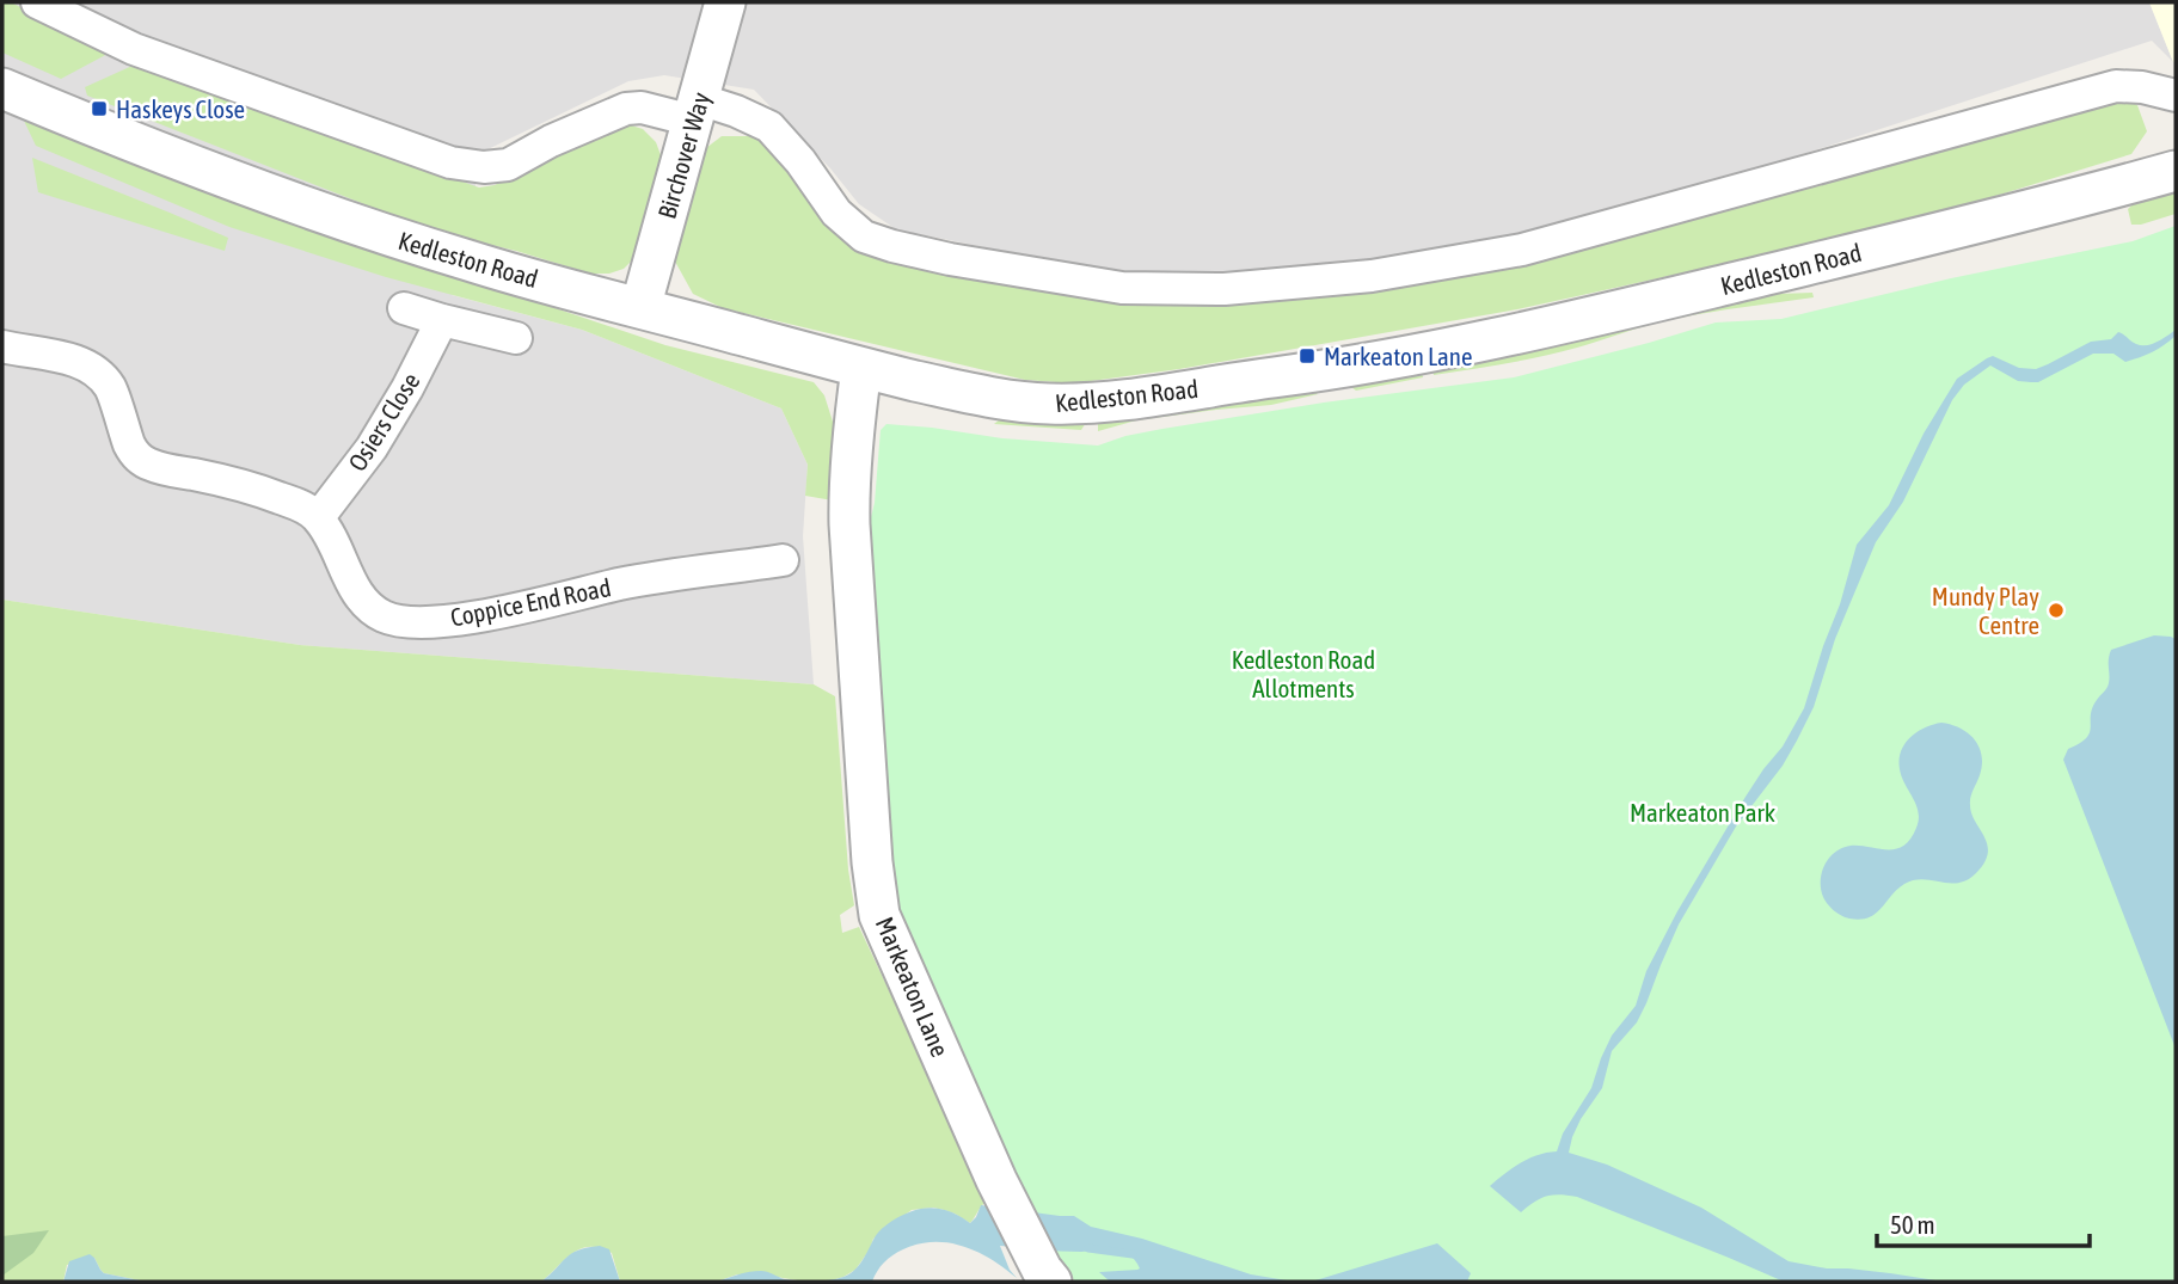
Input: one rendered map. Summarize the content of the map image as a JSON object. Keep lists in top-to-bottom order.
{
  "streets": {
    "street": [
      "Birchover Way",
      "Kedleston Road",
      "Osiers Close",
      "Coppice End Road",
      "Markeaton Lane"
    ]
  },
  "crossings": [
    ["Birchover Way", "Kedleston Road"],
    ["Kedleston Road", "Markeaton Lane"],
    ["Osiers Close", "Coppice End Road"]
  ],
  "parks": ["Kedleston Road Allotments", "Markeaton Park"],
  "places": {
    "transit": ["Haskeys Close", "Markeaton Lane"],
    "other": ["Mundy Play Centre"]
  },
  "scale_bar": "50 m"
}
